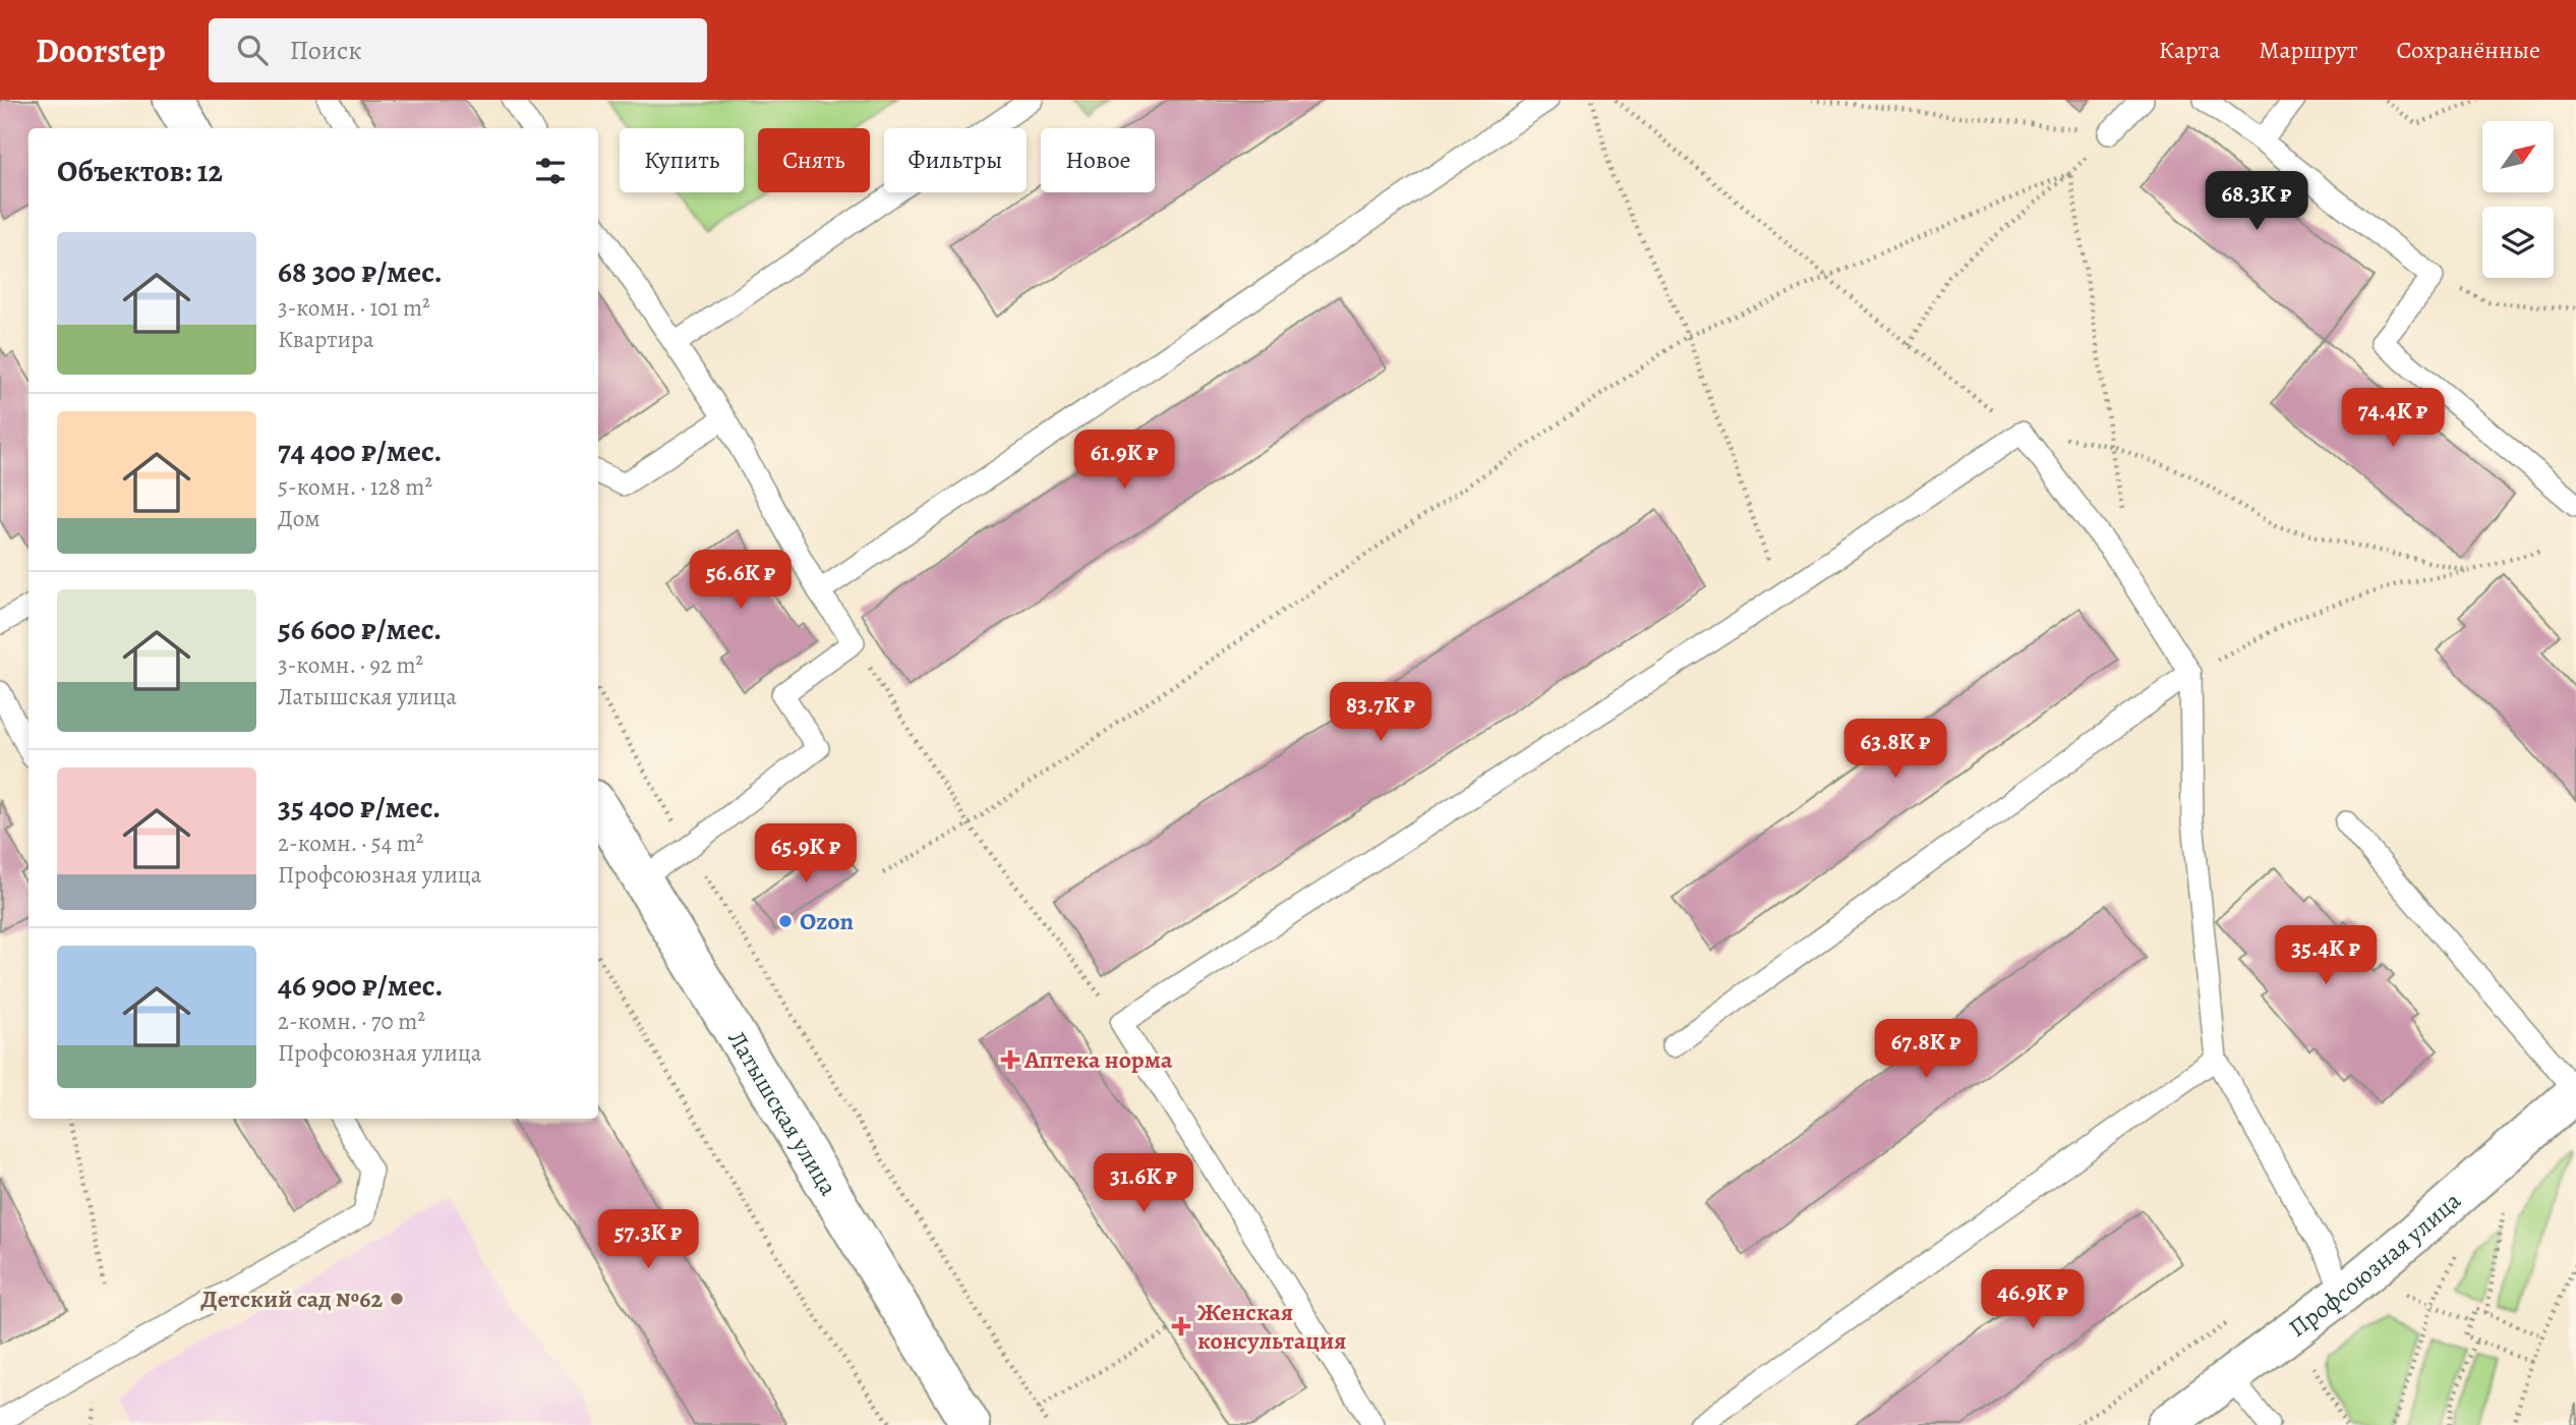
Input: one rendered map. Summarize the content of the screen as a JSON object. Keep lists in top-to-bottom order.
{
  "streets": {
    "street": ["Латышская улица", "Профсоюзная улица"]
  },
  "places": {
    "other": ["Ozon", "Детский сад №62"],
    "health": ["Аптека норма", "Женская консультация"]
  },
  "north": "top right",
  "page": {
    "header": "Doorstep",
    "search": "Поиск",
    "nav": ["Карта", "Маршрут", "Сохранённые"],
    "chip": [
      "Купить",
      "Снять",
      "Фильтры",
      "Новое"
    ],
    "heading": "Объектов: 12",
    "price": [
      "68.3K ₽",
      "74.4K ₽",
      "61.9K ₽",
      "56.6K ₽",
      "83.7K ₽",
      "63.8K ₽",
      "65.9K ₽",
      "35.4K ₽",
      "67.8K ₽",
      "31.6K ₽",
      "57.3K ₽",
      "46.9K ₽"
    ],
    "list": [
      {
        "name": "68 300 ₽/мес.",
        "note": "3-комн. · 101 m² · Квартира"
      },
      {
        "name": "74 400 ₽/мес.",
        "note": "5-комн. · 128 m² · Дом"
      },
      {
        "name": "56 600 ₽/мес.",
        "note": "3-комн. · 92 m² · Латышская улица"
      },
      {
        "name": "35 400 ₽/мес.",
        "note": "2-комн. · 54 m² · Профсоюзная улица"
      },
      {
        "name": "46 900 ₽/мес.",
        "note": "2-комн. · 70 m² · Профсоюзная улица"
      }
    ]
  }
}
